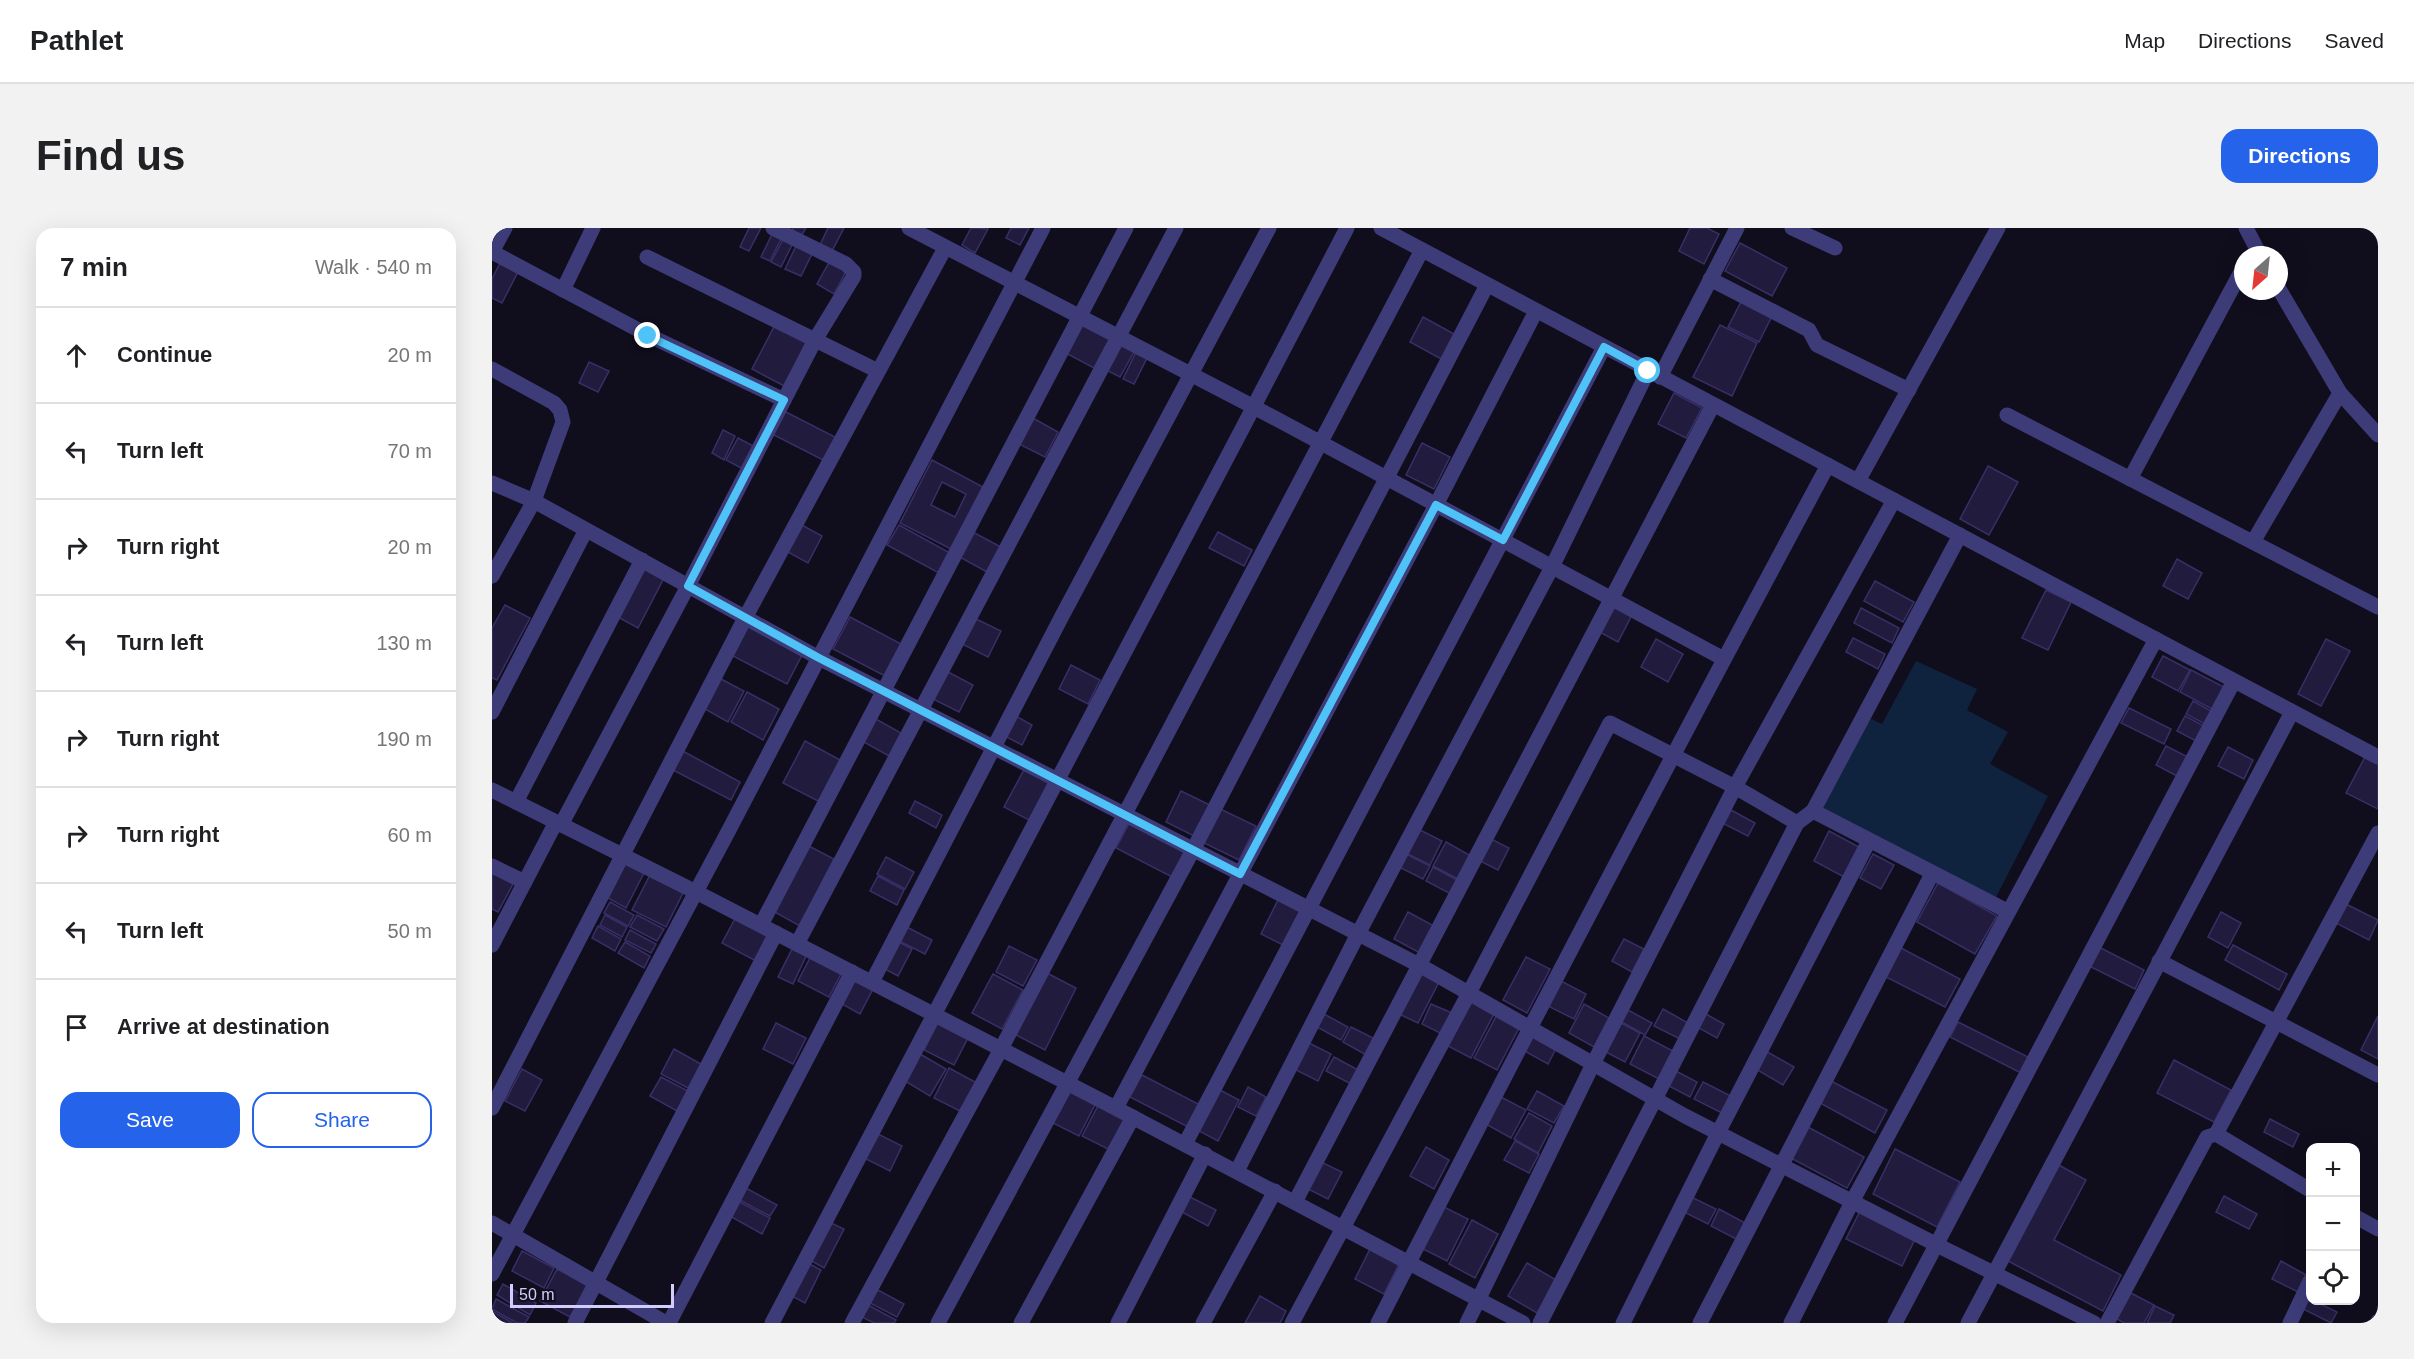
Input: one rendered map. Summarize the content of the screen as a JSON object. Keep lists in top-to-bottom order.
{
  "scale_bar": "50 m",
  "north": "bottom left",
  "page": {
    "header": "Pathlet",
    "nav": ["Map", "Directions", "Saved"],
    "buttons": [
      "Directions",
      ["Save", "Share"]
    ],
    "title": "Find us",
    "heading": ["7 min", "Walk · 540 m"],
    "list": [
      ["Continue", "20 m"],
      ["Turn left", "70 m"],
      ["Turn right", "20 m"],
      ["Turn left", "130 m"],
      ["Turn right", "190 m"],
      ["Turn right", "60 m"],
      ["Turn left", "50 m"],
      "Arrive at destination"
    ],
    "map_buttons": ["+", "−"],
    "scale": "50 m"
  }
}
